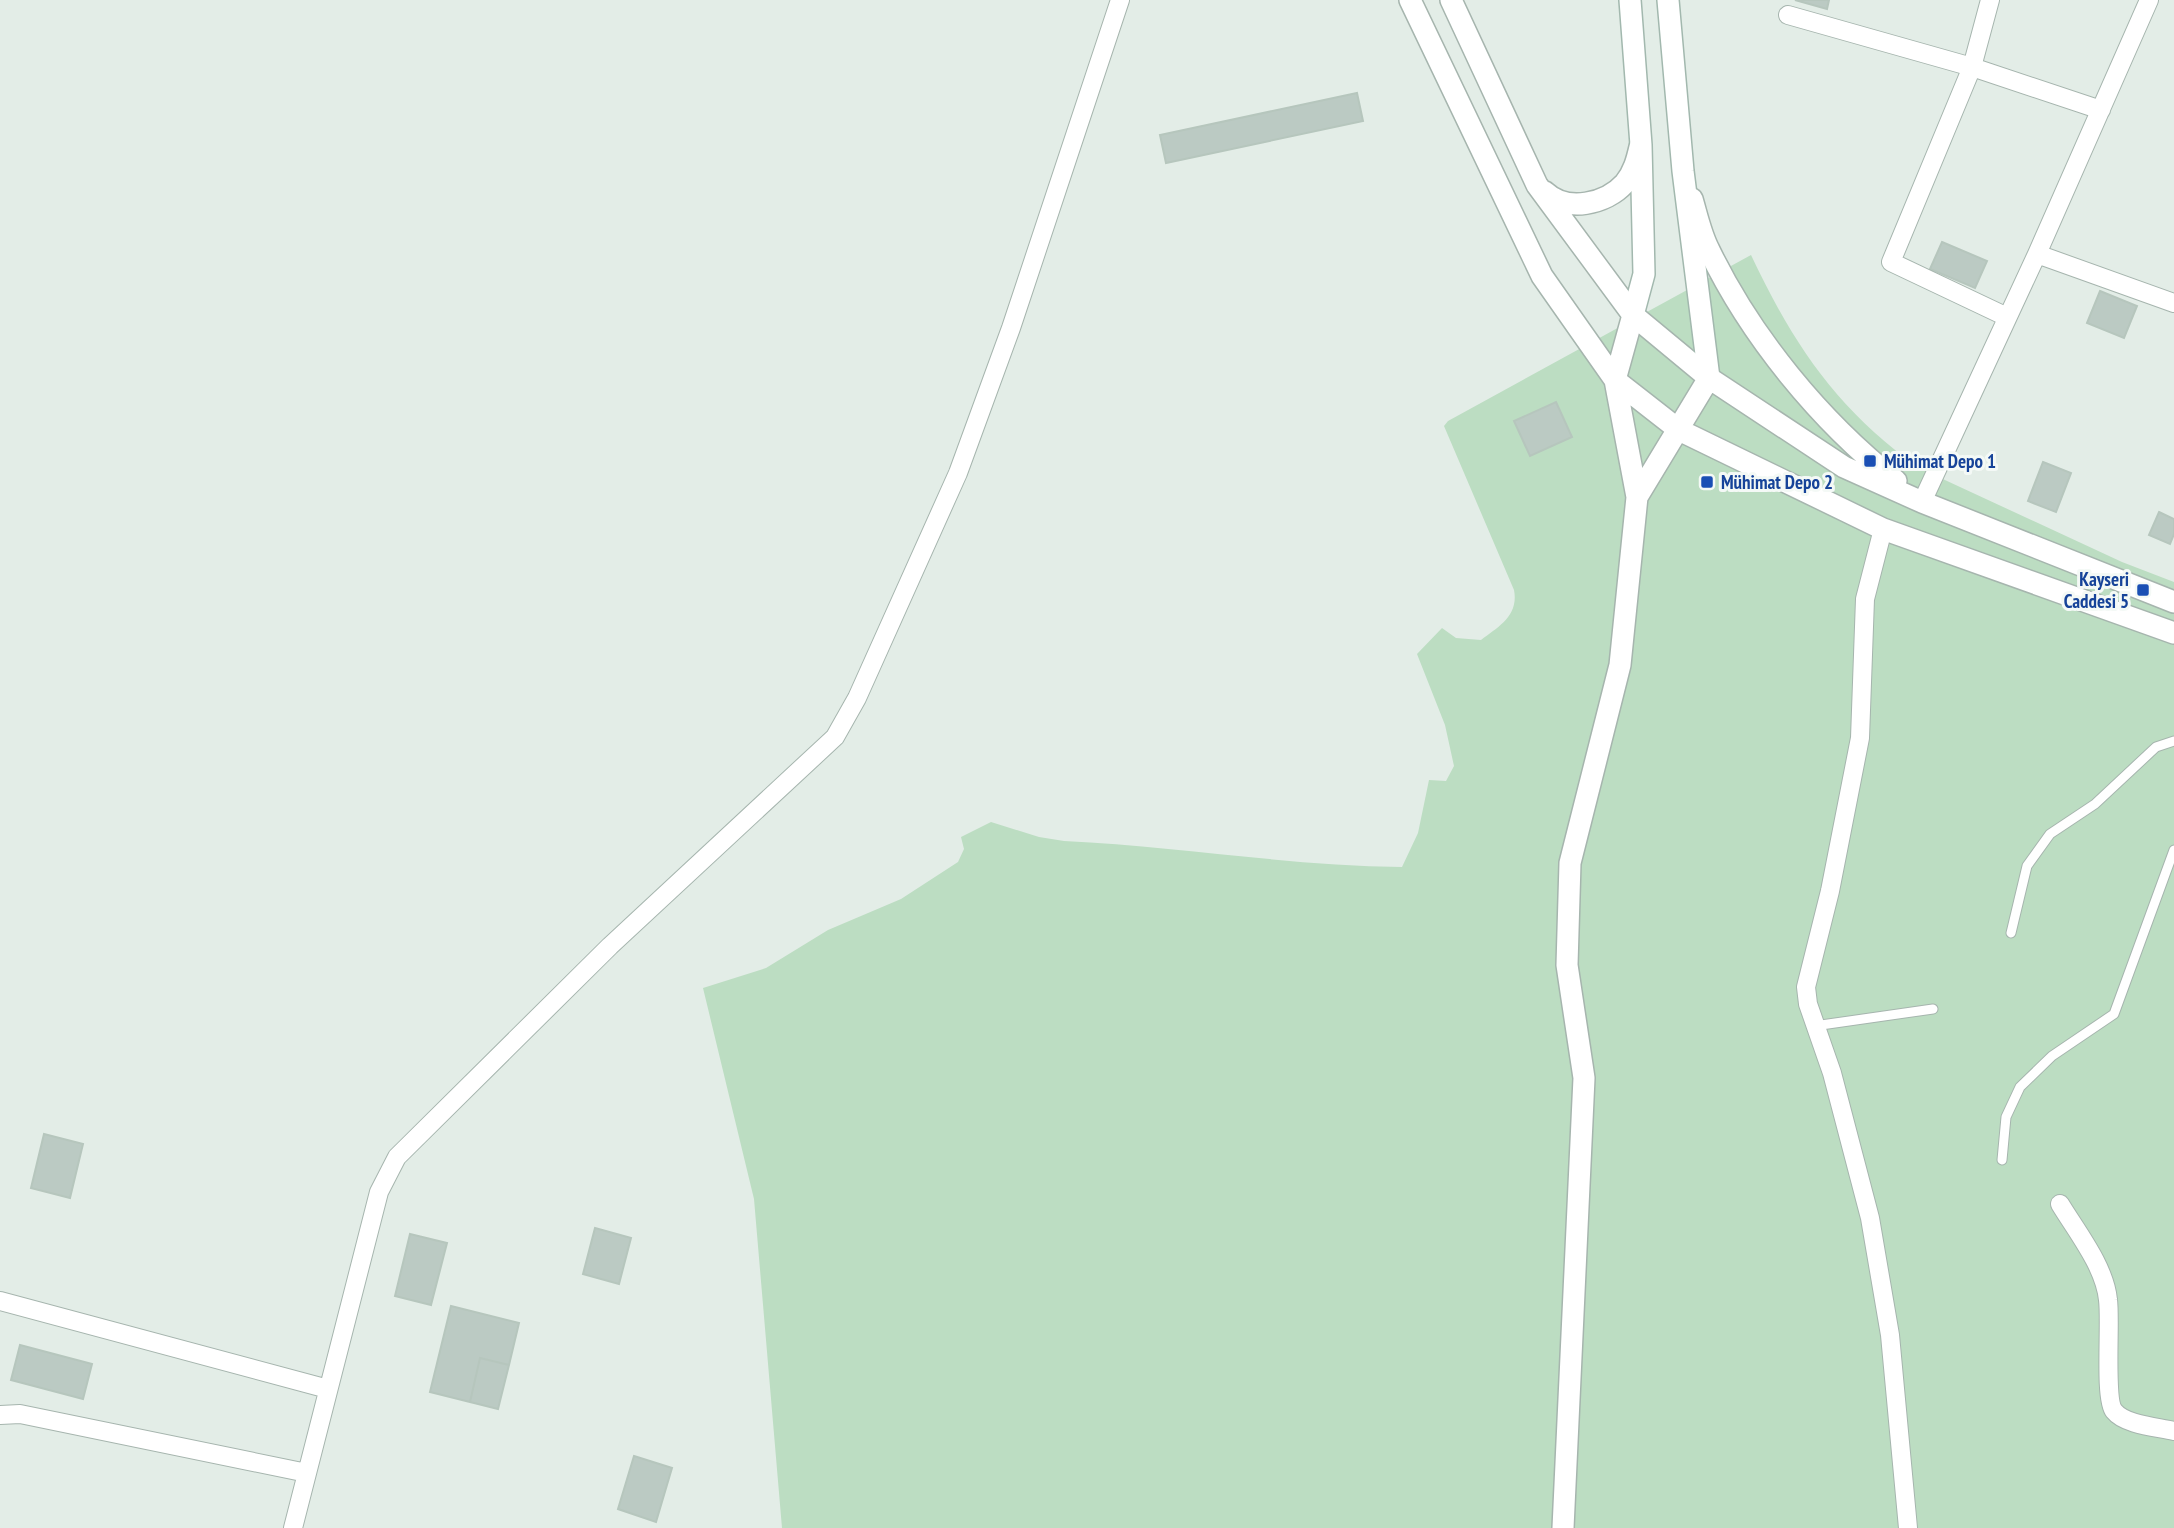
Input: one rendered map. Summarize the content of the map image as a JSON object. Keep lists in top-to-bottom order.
{
  "places": {
    "transit": ["Mühimat Depo 1", "Mühimat Depo 2", "Kayseri Caddesi 5"]
  }
}
